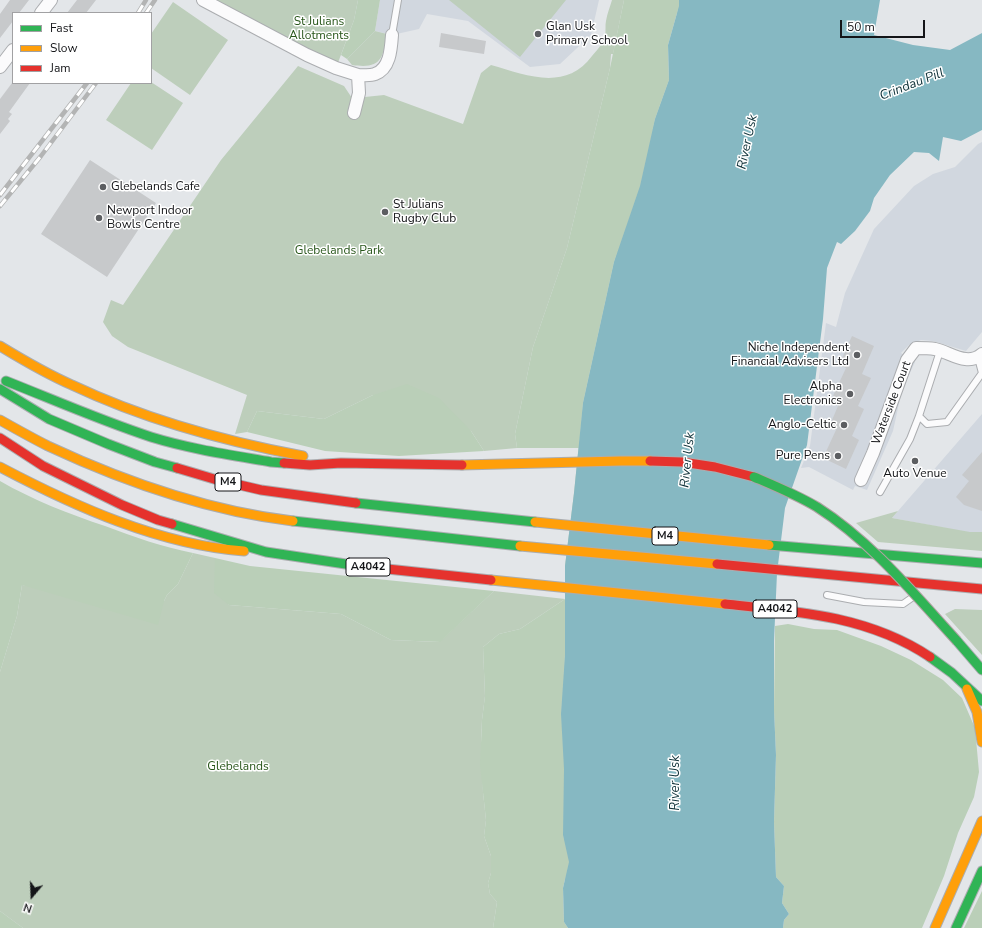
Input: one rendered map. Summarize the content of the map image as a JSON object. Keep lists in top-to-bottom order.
{
  "streets": {
    "main road": ["M4", "A4042"],
    "street": ["Waterside Court"]
  },
  "water": ["Crindau Pill", "River Usk"],
  "parks": ["St Julians Allotments", "Glebelands Park", "Glebelands"],
  "places": [
    "Glan Usk Primary School",
    "Glebelands Cafe",
    "St Julians Rugby Club",
    "Newport Indoor Bowls Centre",
    "Niche Independent Financial Advisers Ltd",
    "Alpha Electronics",
    "Anglo-Celtic",
    "Pure Pens",
    "Auto Venue"
  ],
  "legend": ["Fast", "Slow", "Jam"],
  "scale_bar": "50 m",
  "north": "bottom"
}
